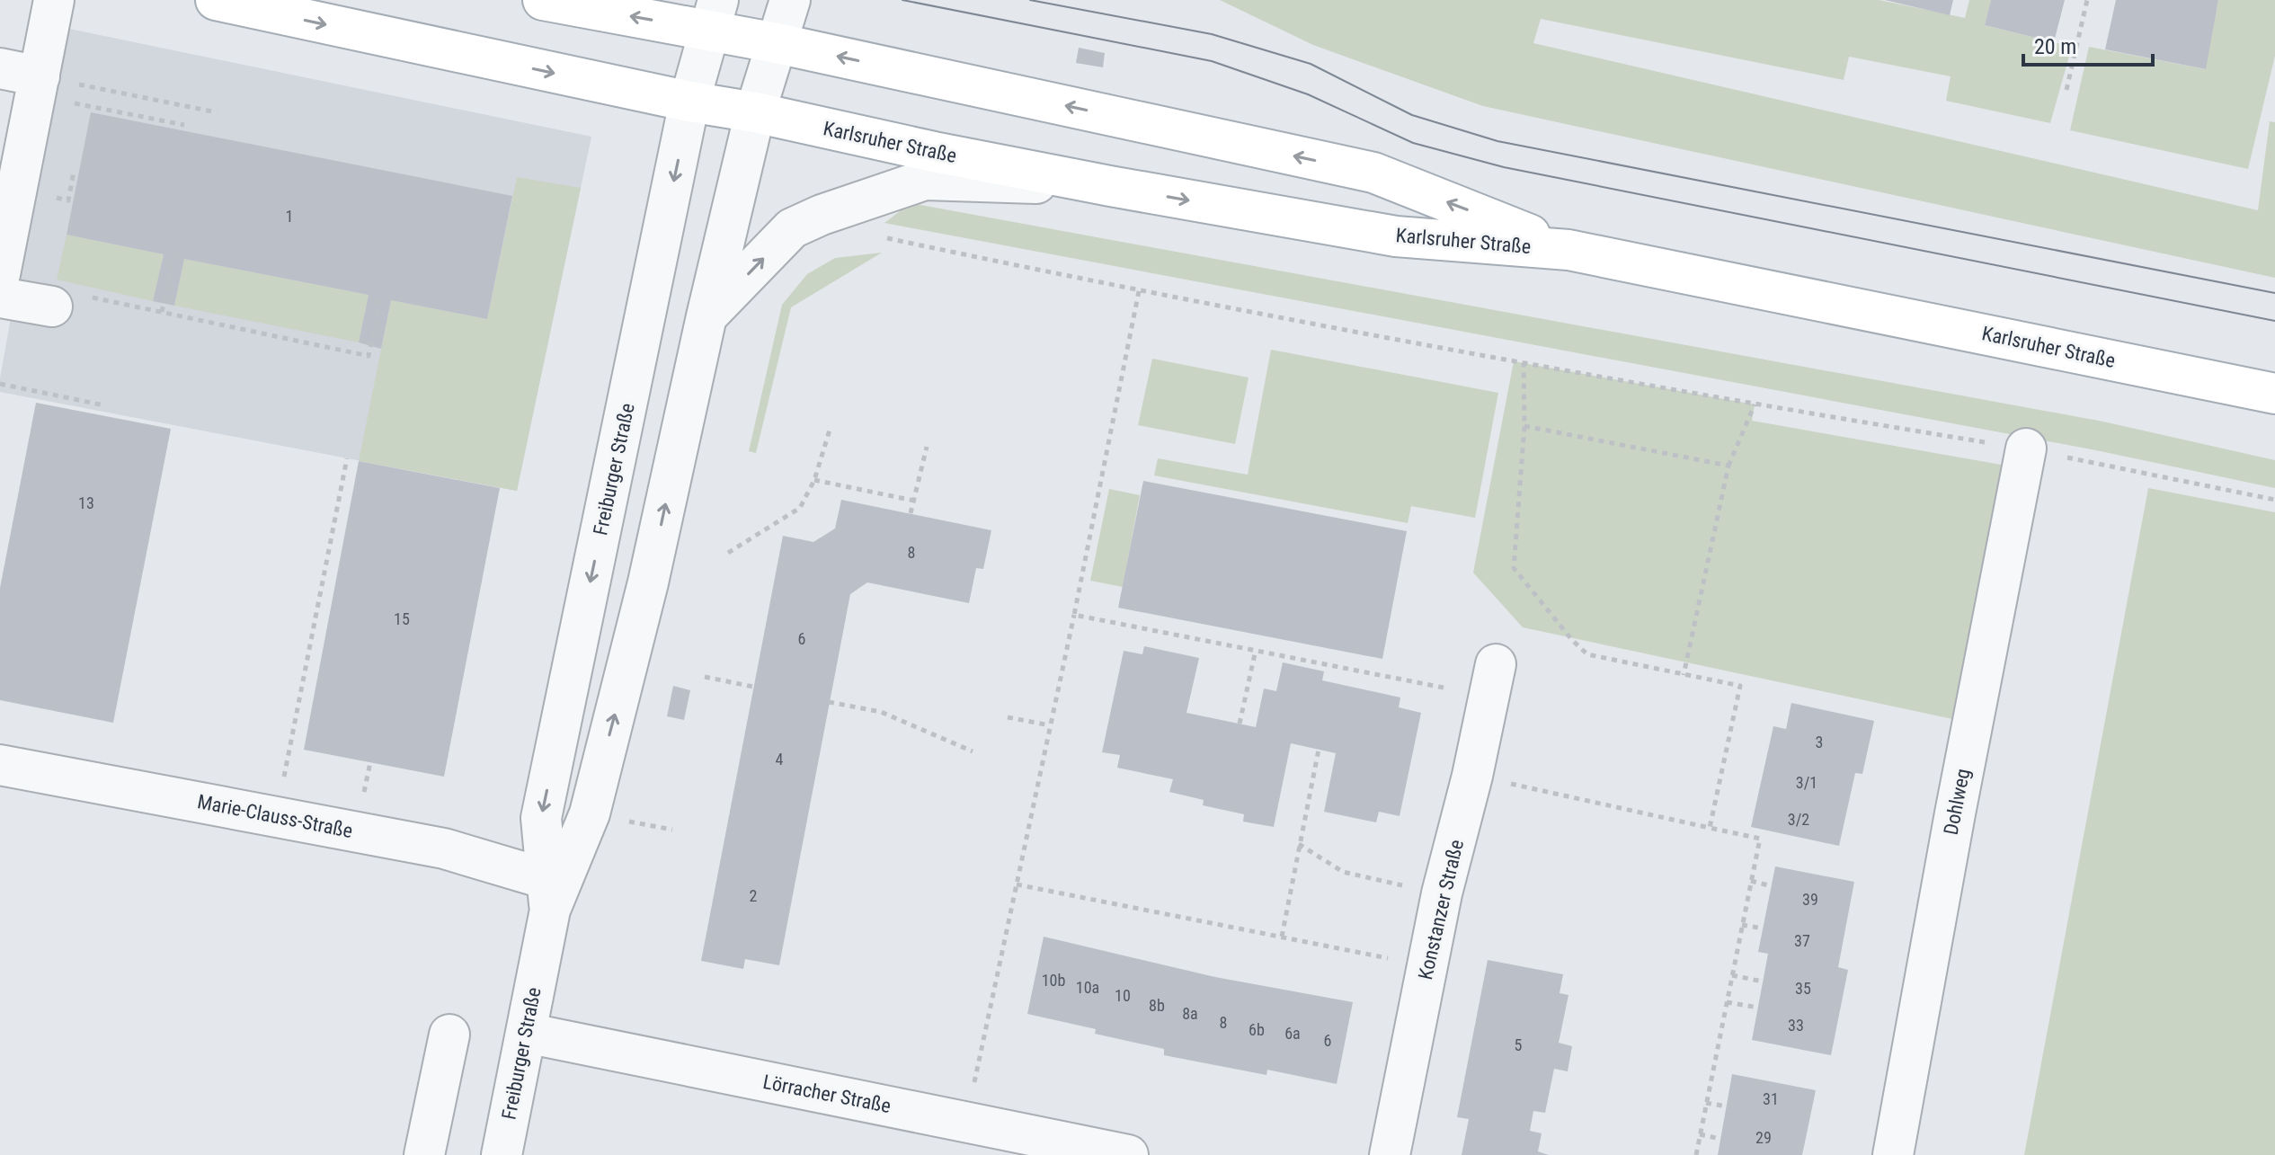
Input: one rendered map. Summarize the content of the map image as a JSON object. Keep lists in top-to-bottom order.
{
  "streets": {
    "main road": ["Karlsruher Straße"],
    "street": [
      "Freiburger Straße",
      "Dohlweg",
      "Marie-Clauss-Straße",
      "Konstanzer Straße",
      "Lörracher Straße"
    ]
  },
  "crossings": [
    ["Karlsruher Straße", "Freiburger Straße"],
    ["Freiburger Straße", "Marie-Clauss-Straße"],
    ["Freiburger Straße", "Lörracher Straße"]
  ],
  "house_numbers": [
    "1",
    "13",
    "8",
    "15",
    "6",
    "3",
    "4",
    "3/1",
    "3/2",
    "2",
    "39",
    "37",
    "10b",
    "10a",
    "35",
    "10",
    "8b",
    "8a",
    "8",
    "33",
    "6b",
    "6a",
    "6",
    "5",
    "31",
    "29"
  ],
  "scale_bar": "20 m"
}
